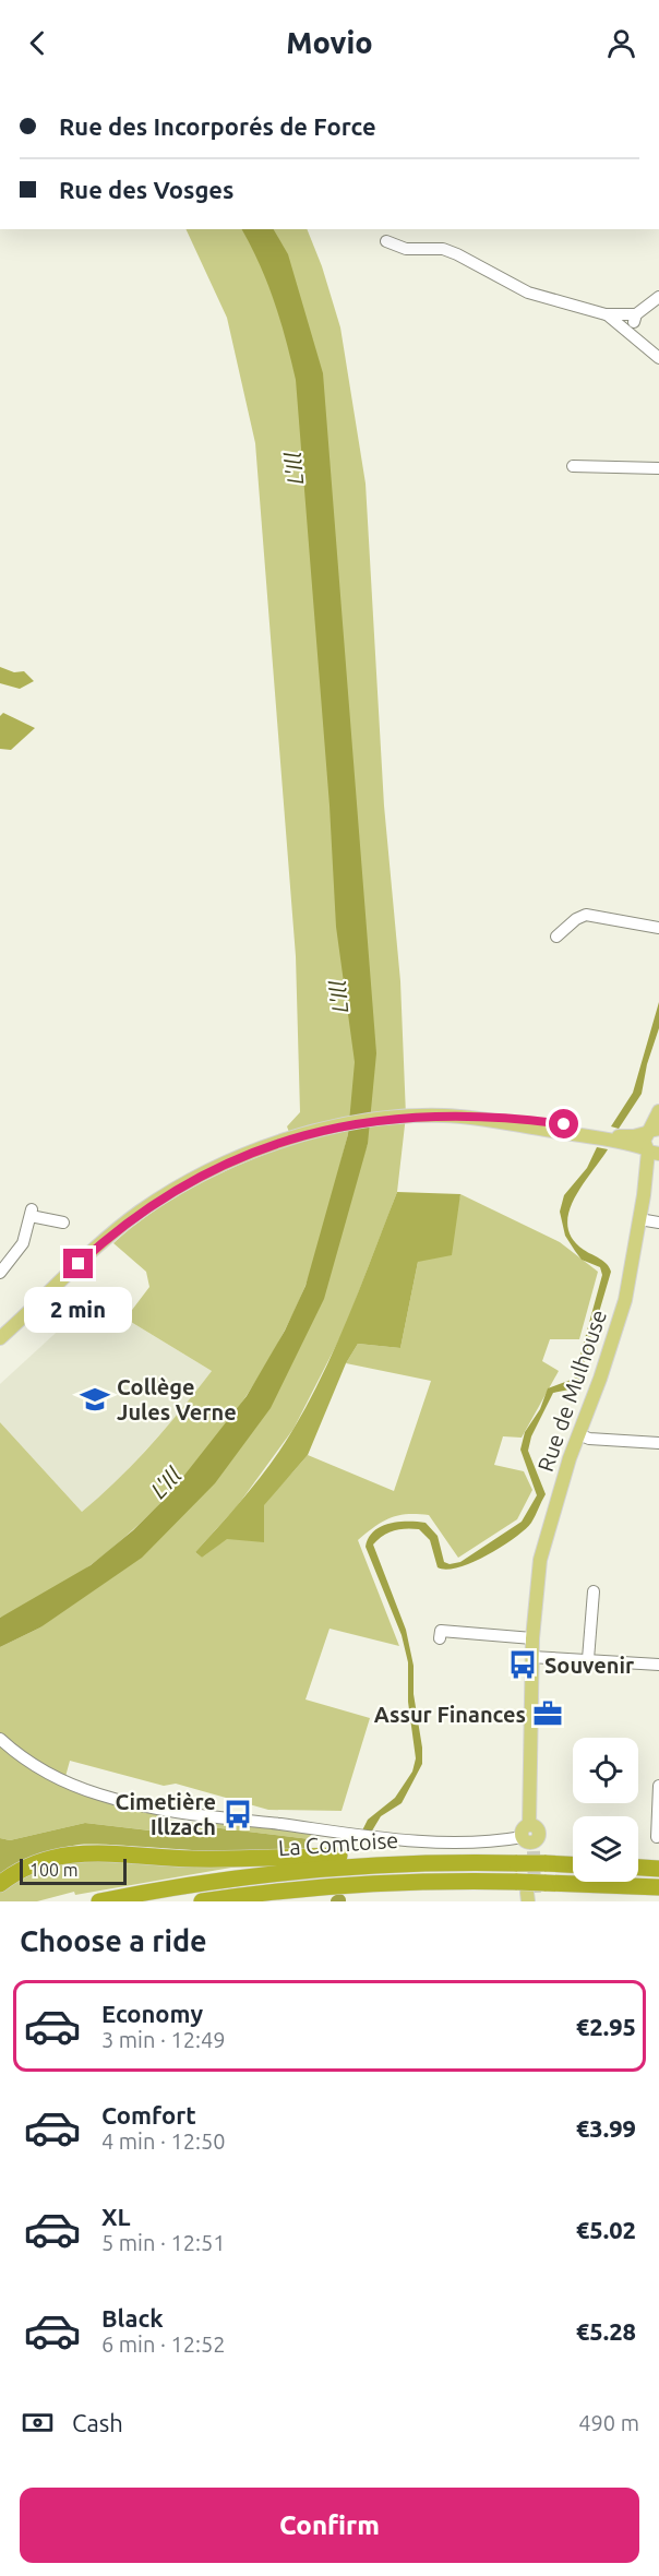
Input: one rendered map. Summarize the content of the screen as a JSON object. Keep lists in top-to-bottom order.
{
  "streets": {
    "highway": ["La Comtoise"],
    "main road": ["Rue de Mulhouse"]
  },
  "crossings": [
    ["Rue de Mulhouse", "La Comtoise"]
  ],
  "water": ["L'Ill"],
  "places": {
    "school or university": ["Collège Jules Verne"],
    "bus stop": ["Souvenir", "Cimetière Illzach"],
    "office": ["Assur Finances"]
  },
  "scale_bar": "100 m",
  "page": {
    "header": "Movio",
    "banner": ["Rue des Incorporés de Force", "Rue des Vosges"],
    "bubble": "2 min",
    "scale": "100 m",
    "heading": "Choose a ride",
    "list": [
      {
        "name": "Economy",
        "note": "3 min · 12:49",
        "value": "€2.95"
      },
      {
        "name": "Comfort",
        "note": "4 min · 12:50",
        "value": "€3.99"
      },
      {
        "name": "XL",
        "note": "5 min · 12:51",
        "value": "€5.02"
      },
      {
        "name": "Black",
        "note": "6 min · 12:52",
        "value": "€5.28"
      }
    ],
    "pay": ["Cash", "490 m"],
    "buttons": "Confirm"
  }
}
